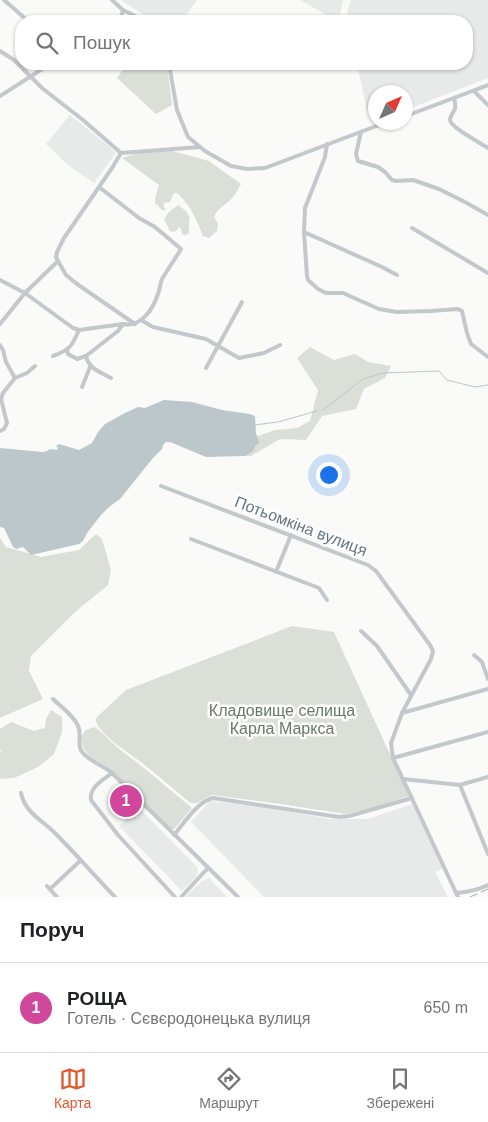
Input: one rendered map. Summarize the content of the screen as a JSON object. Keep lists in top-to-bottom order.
{
  "streets": {
    "street": ["Потьомкіна вулиця"]
  },
  "parks": ["Кладовище селища Карла Маркса"],
  "north": "top right",
  "page": {
    "search": "Пошук",
    "pins": "1",
    "heading": "Поруч",
    "list": [
      {
        "mark": "1",
        "name": "РОЩА",
        "note": "Готель · Сєвєродонецька вулиця",
        "value": "650 m"
      }
    ],
    "nav": ["Карта", "Маршрут", "Збережені"]
  }
}
